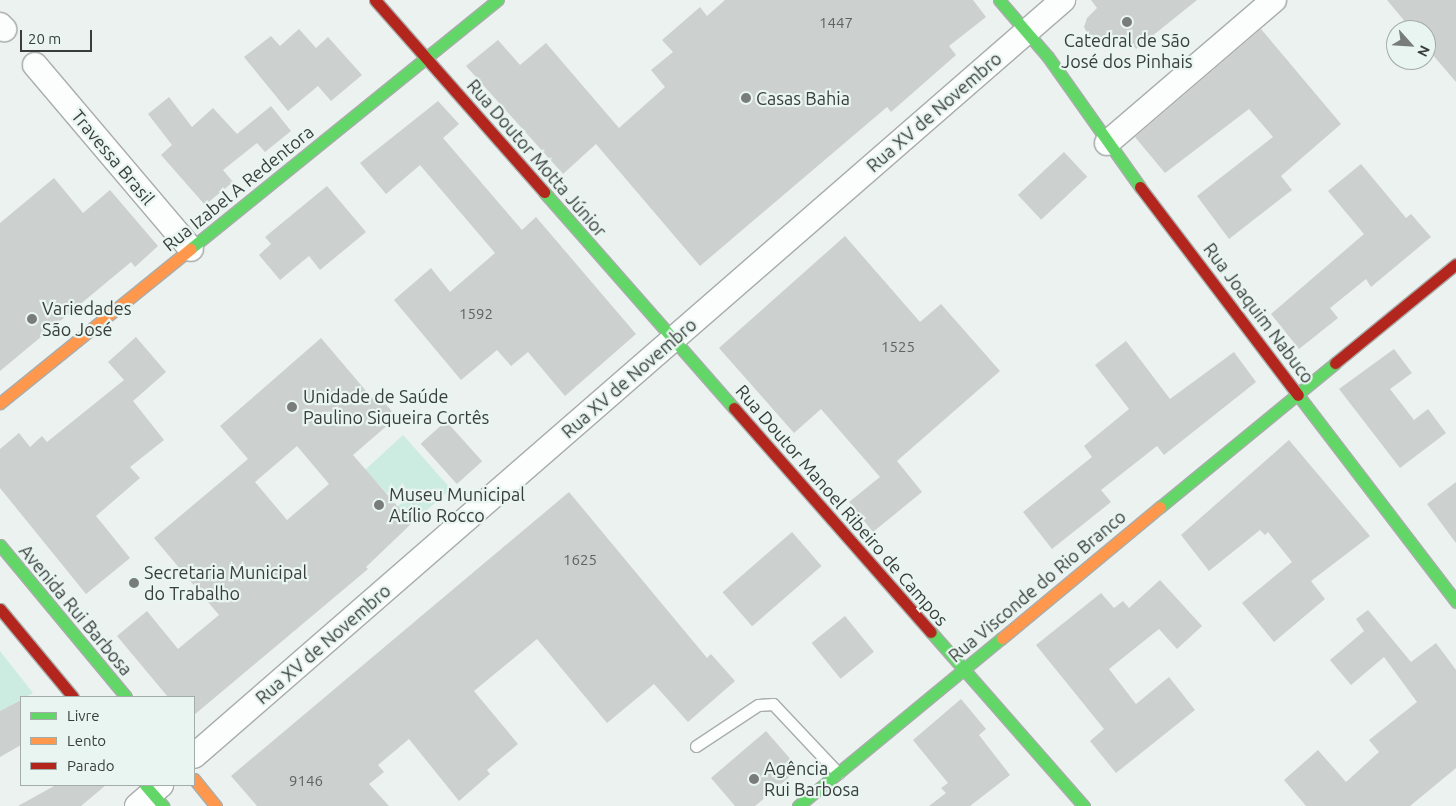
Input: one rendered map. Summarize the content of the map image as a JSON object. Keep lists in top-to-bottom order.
{
  "streets": {
    "main road": [
      "Rua Doutor Motta Júnior",
      "Rua Izabel A Redentora",
      "Rua Joaquim Nabuco",
      "Rua Doutor Manoel Ribeiro de Campos",
      "Rua Visconde do Rio Branco",
      "Avenida Rui Barbosa"
    ],
    "street": ["Rua XV de Novembro", "Travessa Brasil"]
  },
  "crossings": [
    ["Rua XV de Novembro", "Rua Doutor Motta Júnior"],
    ["Rua XV de Novembro", "Rua Joaquim Nabuco"],
    ["Rua XV de Novembro", "Rua Doutor Manoel Ribeiro de Campos"],
    ["Travessa Brasil", "Rua Izabel A Redentora"],
    ["Rua Doutor Motta Júnior", "Rua Izabel A Redentora"],
    ["Rua Doutor Motta Júnior", "Rua Doutor Manoel Ribeiro de Campos"],
    ["Rua Joaquim Nabuco", "Rua Visconde do Rio Branco"],
    ["Rua Doutor Manoel Ribeiro de Campos", "Rua Visconde do Rio Branco"]
  ],
  "places": [
    "Catedral de São José dos Pinhais",
    "Casas Bahia",
    "Variedades São José",
    "Unidade de Saúde Paulino Siqueira Cortês",
    "Museu Municipal Atílio Rocco",
    "Secretaria Municipal do Trabalho",
    "Agência Rui Barbosa"
  ],
  "house_numbers": [
    "1447",
    "1592",
    "1525",
    "1625",
    "9146"
  ],
  "legend": ["Livre", "Lento", "Parado"],
  "scale_bar": "20 m",
  "north": "bottom right"
}
